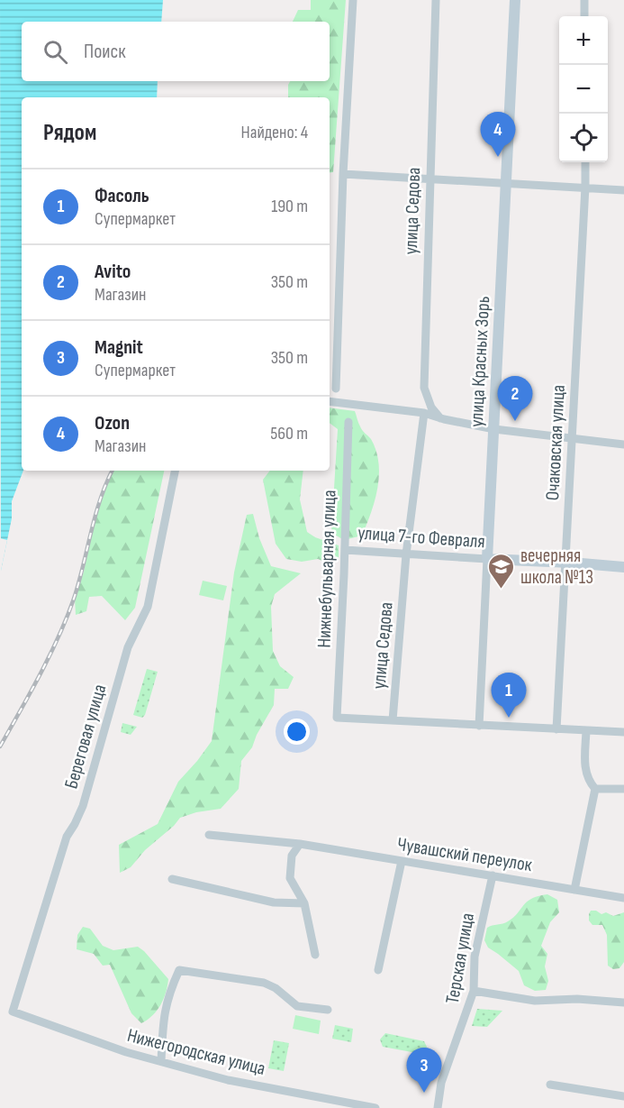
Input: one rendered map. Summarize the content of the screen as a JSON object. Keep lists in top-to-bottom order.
{
  "streets": {
    "street": [
      "улица Седова",
      "улица Красных Зорь",
      "Очаковская улица",
      "улица 7-го Февраля",
      "Нижнебульварная улица",
      "Береговая улица",
      "Чувашский переулок",
      "Терская улица",
      "Нижегородская улица"
    ]
  },
  "crossings": [
    ["улица Седова", "улица 7-го Февраля"],
    ["улица Седова", "Нижнебульварная улица"],
    ["улица Красных Зорь", "улица 7-го Февраля"],
    ["Очаковская улица", "улица 7-го Февраля"],
    ["улица 7-го Февраля", "Нижнебульварная улица"],
    ["Береговая улица", "Нижегородская улица"],
    ["Чувашский переулок", "Терская улица"]
  ],
  "places": {
    "school or university": ["вечерняя школа №13"]
  },
  "page": {
    "map_buttons": ["+", "−"],
    "search": "Поиск",
    "heading": ["Рядом", "Найдено: 4"],
    "pins": [
      "4",
      "2",
      "1",
      "3"
    ],
    "list": [
      {
        "mark": "1",
        "name": "Фасоль",
        "note": "Супермаркет",
        "value": "190 m"
      },
      {
        "mark": "2",
        "name": "Avito",
        "note": "Магазин",
        "value": "350 m"
      },
      {
        "mark": "3",
        "name": "Magnit",
        "note": "Супермаркет",
        "value": "350 m"
      },
      {
        "mark": "4",
        "name": "Ozon",
        "note": "Магазин",
        "value": "560 m"
      }
    ]
  }
}
